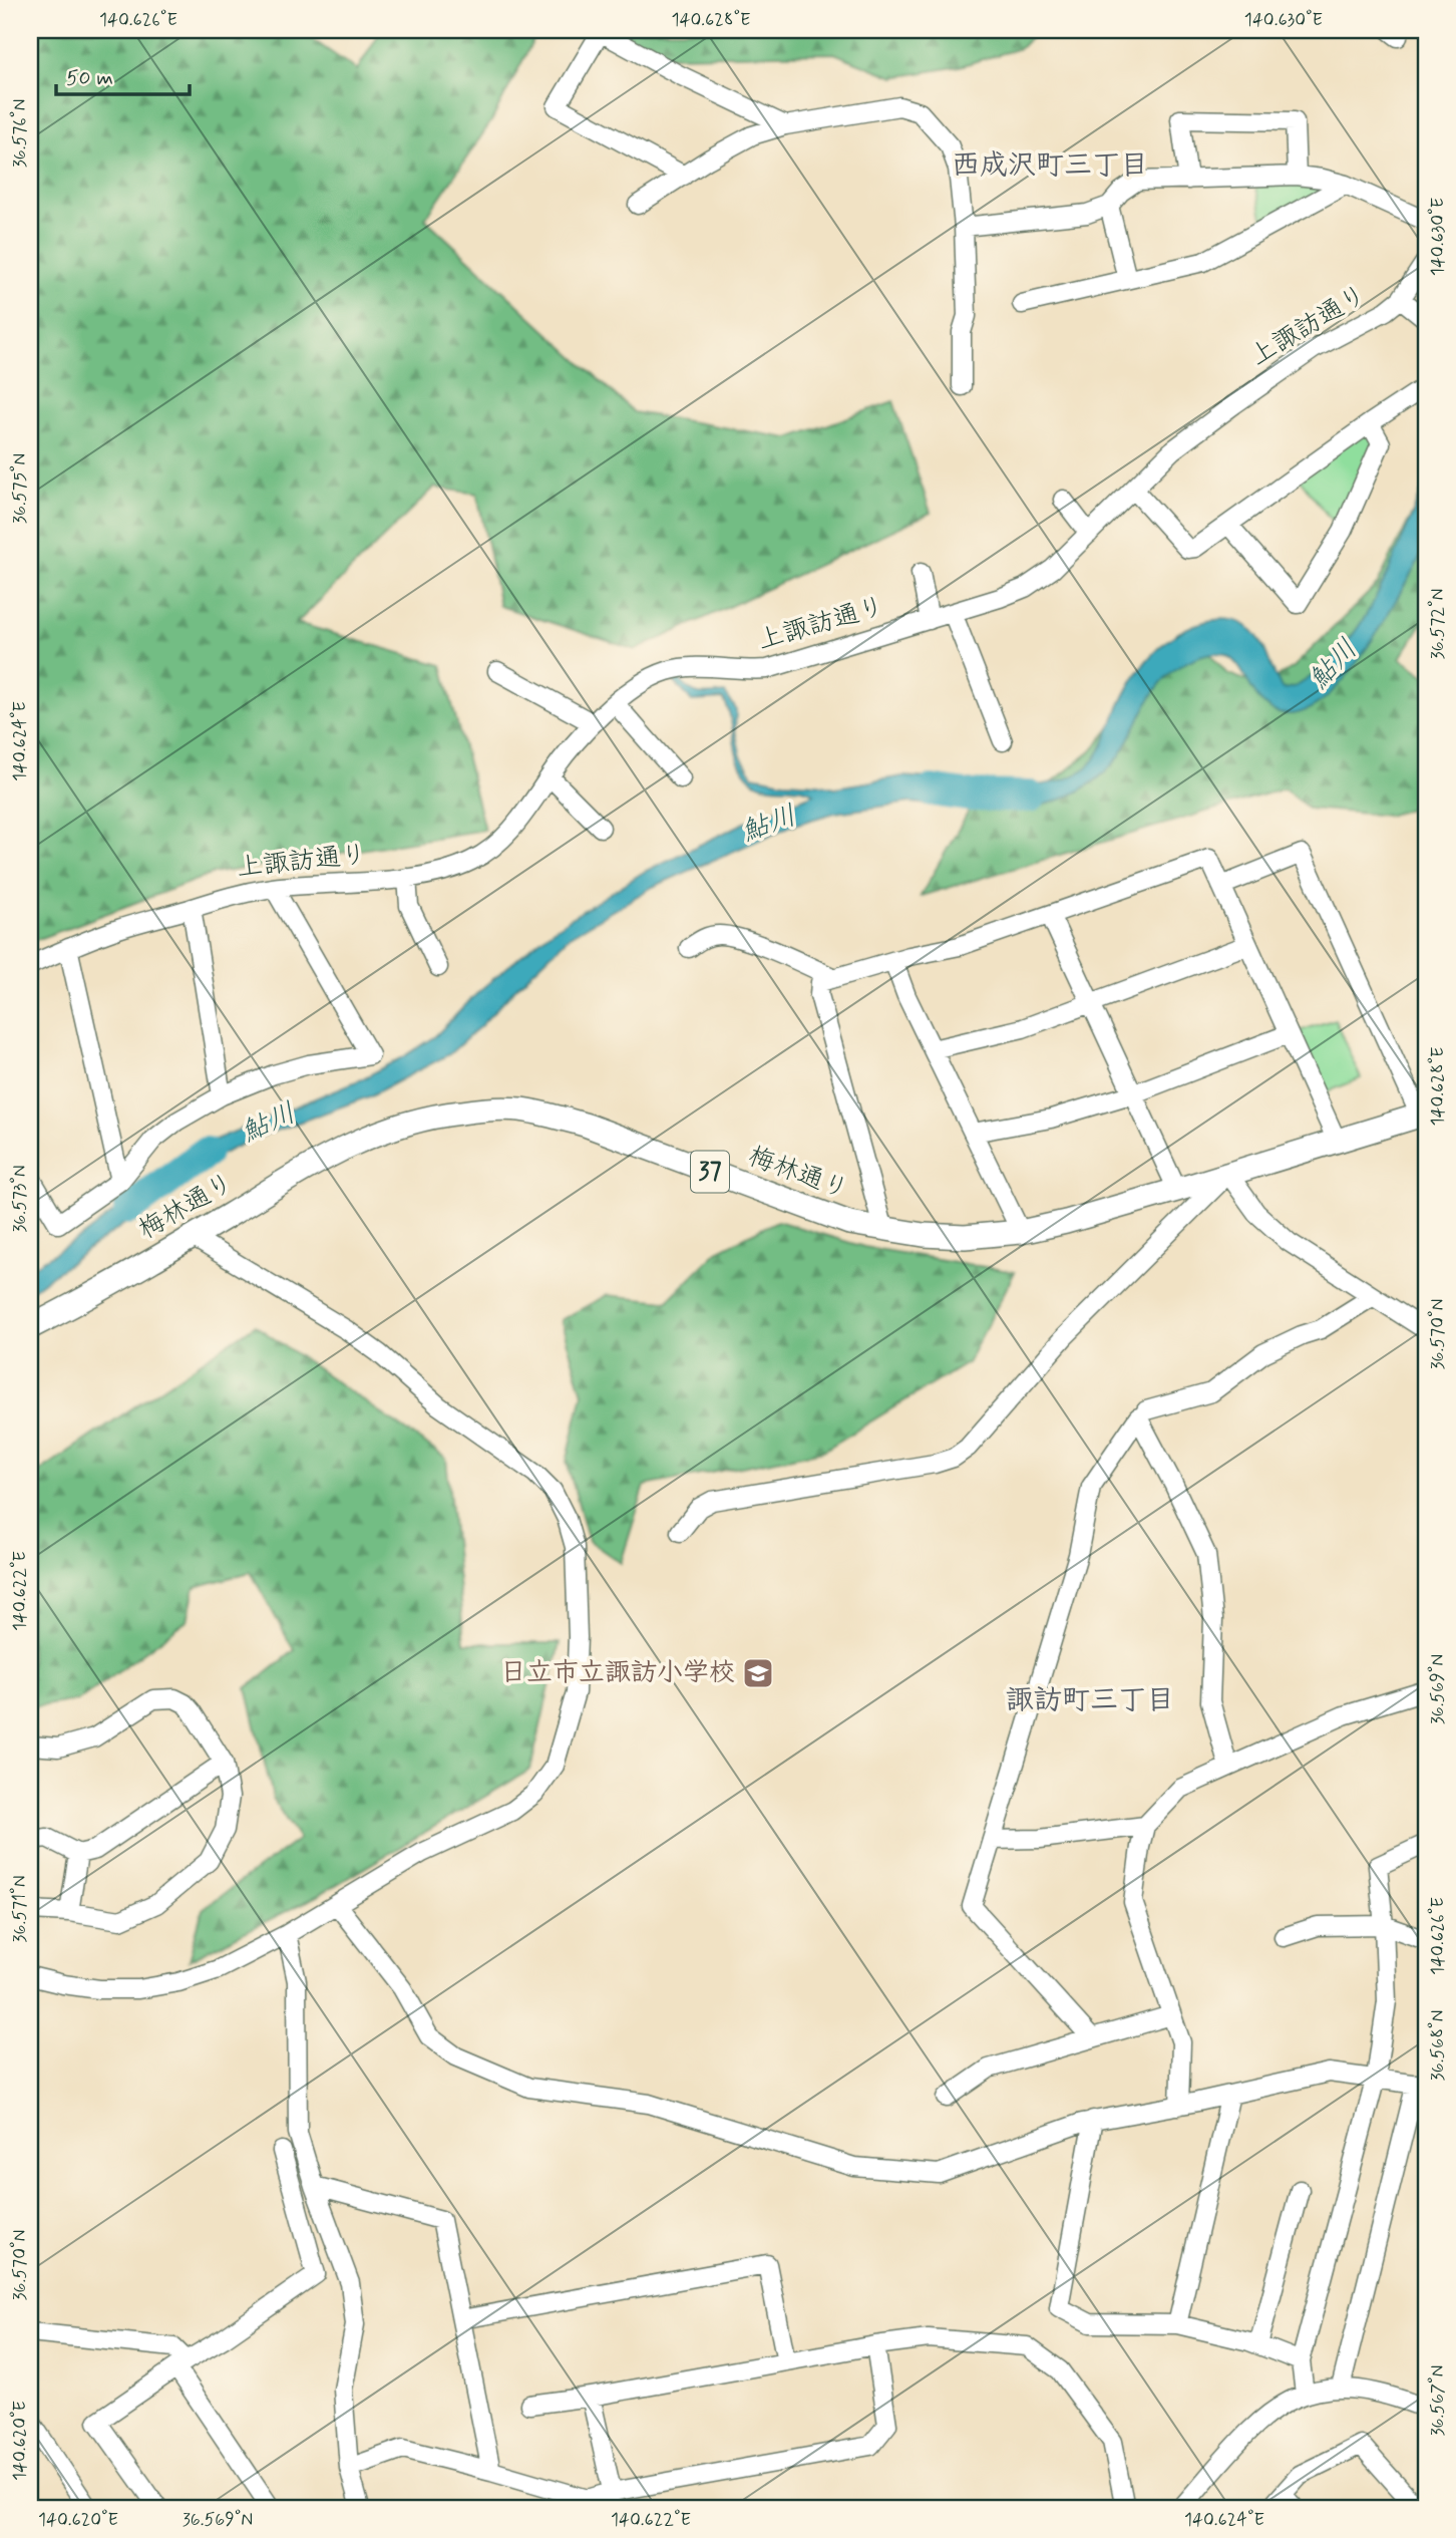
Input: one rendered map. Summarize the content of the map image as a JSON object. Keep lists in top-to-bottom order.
{
  "streets": {
    "main road": ["37", "梅林通り"],
    "street": ["上諏訪通り"]
  },
  "districts": ["西成沢町三丁目", "諏訪町三丁目"],
  "water": ["鮎川"],
  "places": {
    "school or university": ["日立市立諏訪小学校"]
  },
  "scale_bar": "50 m",
  "coordinates": [
    "140.626°E",
    "140.628°E",
    "140.630°E",
    "36.576°N",
    "36.575°N",
    "36.572°N",
    "140.624°E",
    "36.573°N",
    "36.570°N",
    "140.622°E",
    "36.569°N",
    "36.571°N",
    "36.568°N",
    "36.567°N",
    "140.620°E"
  ]
}
